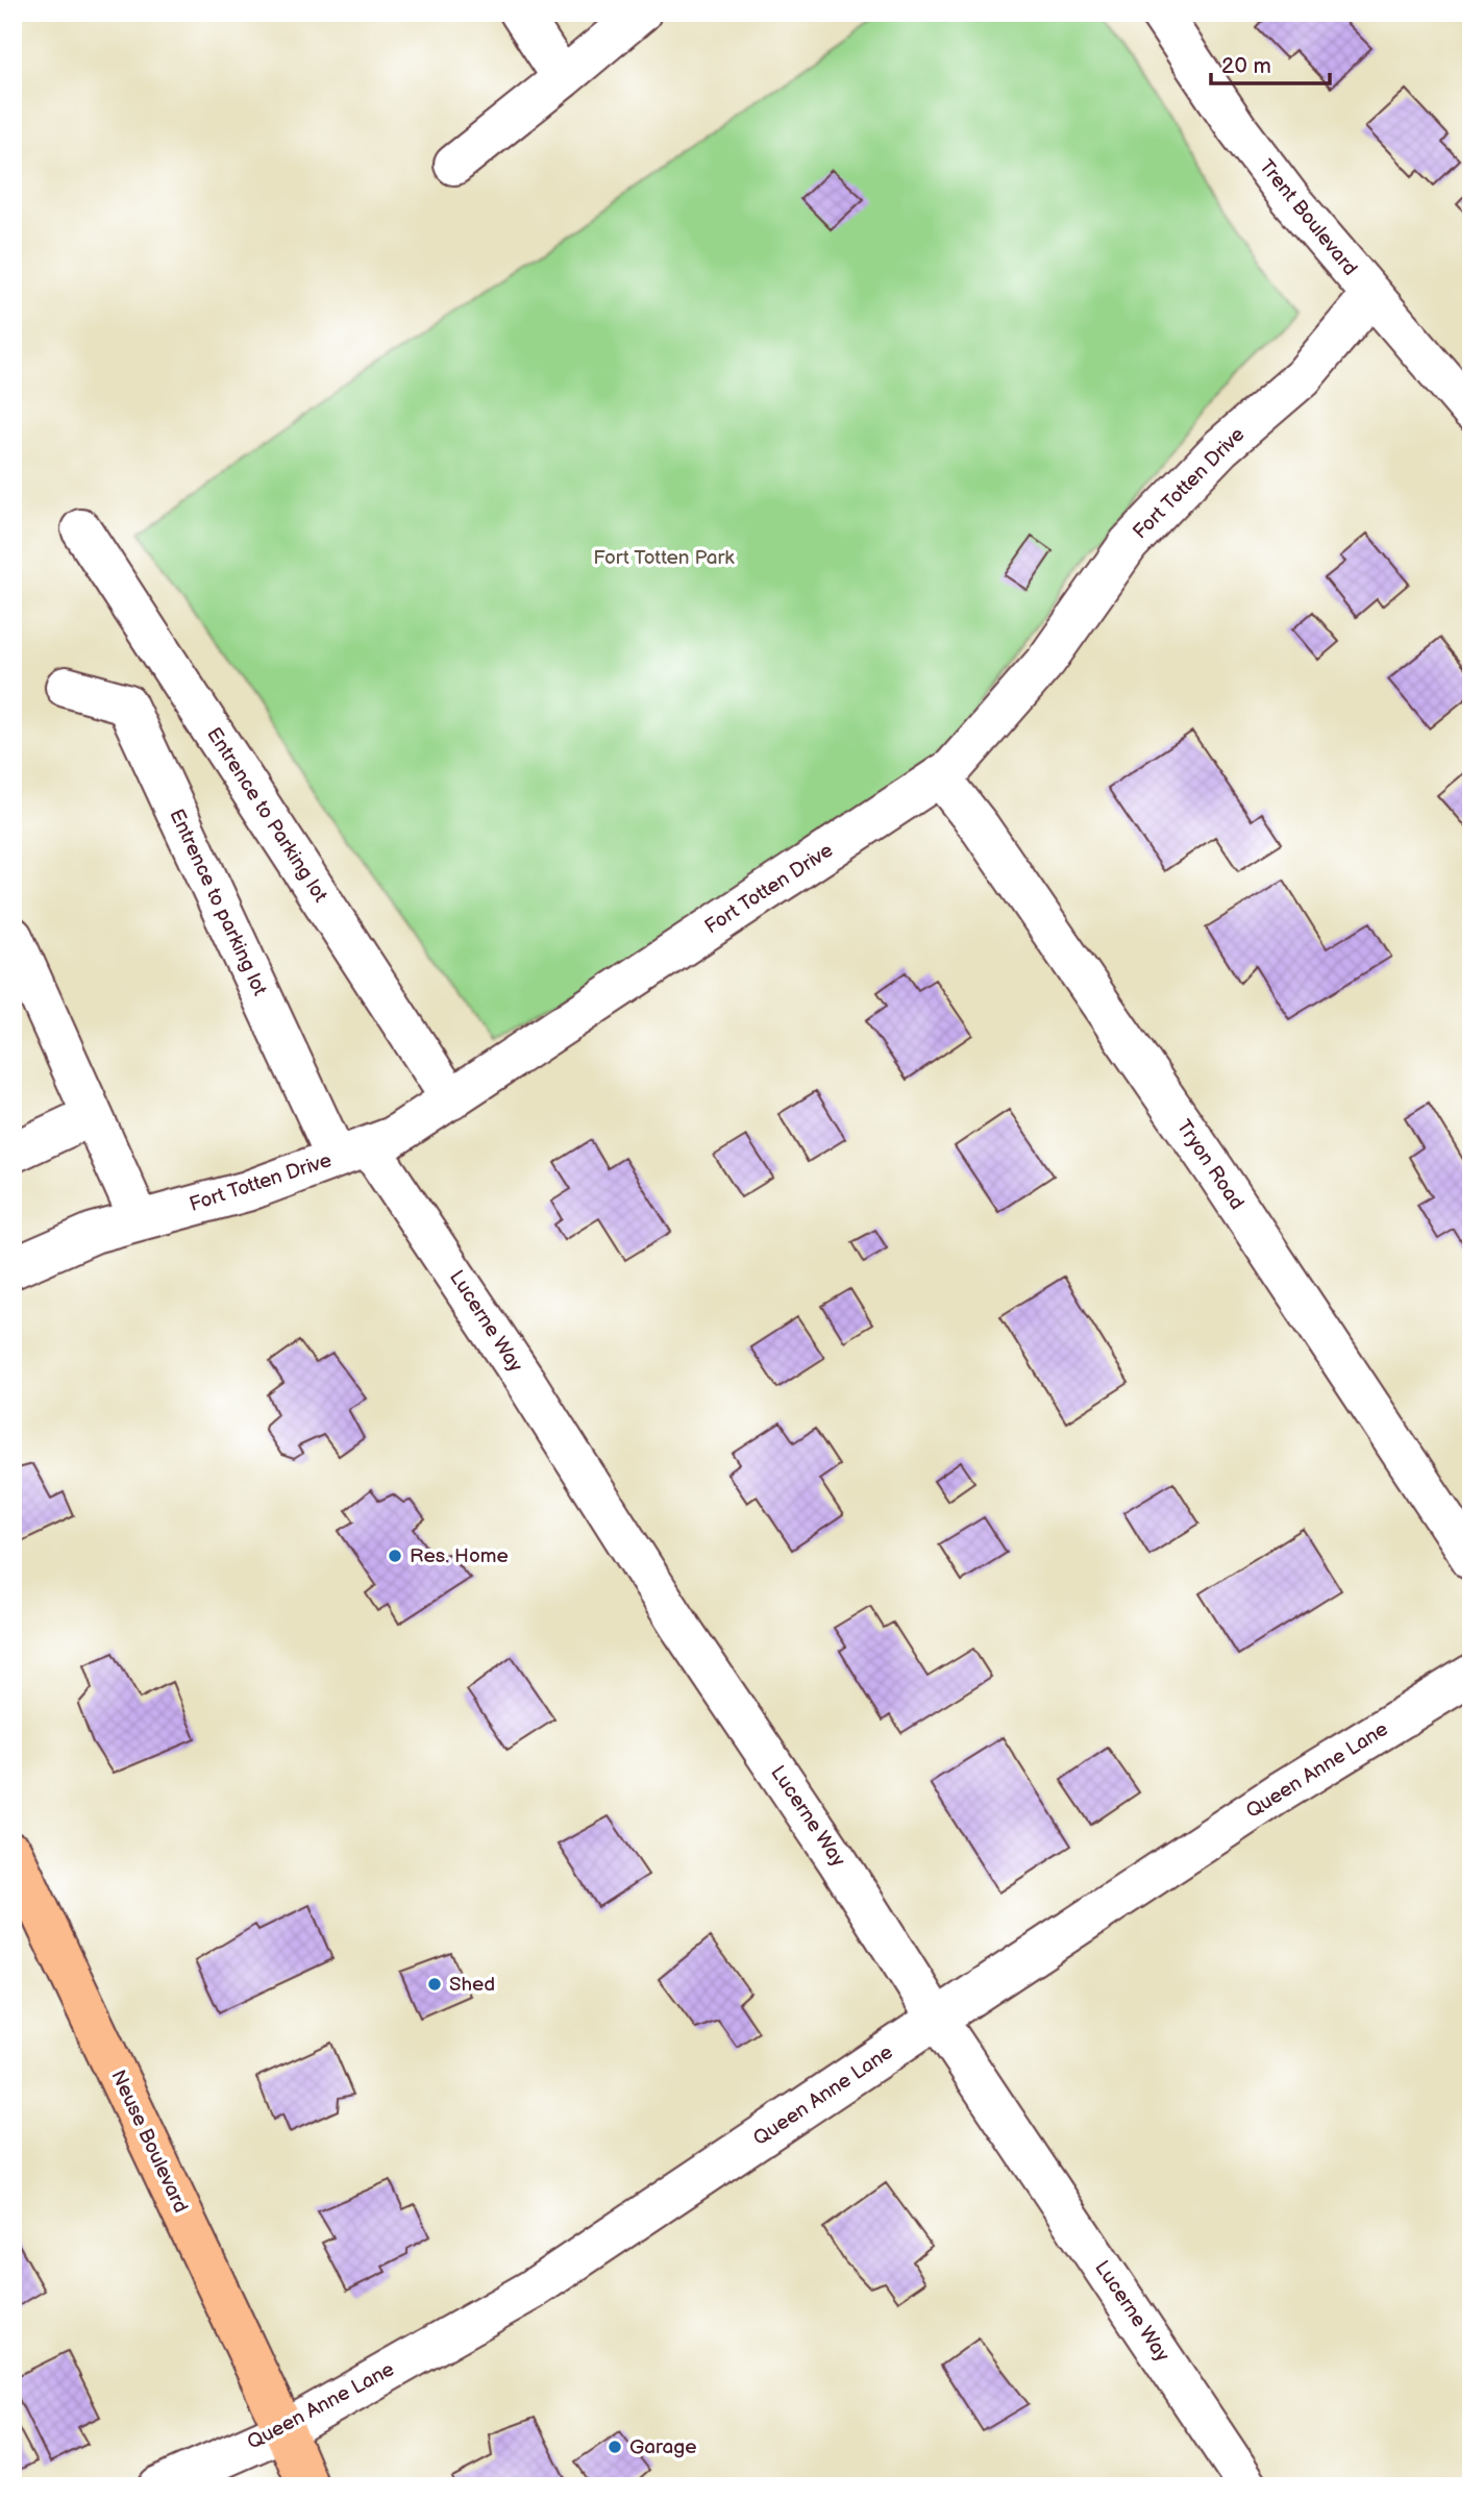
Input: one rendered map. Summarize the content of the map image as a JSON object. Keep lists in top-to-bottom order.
{
  "streets": {
    "main road": ["Neuse Boulevard"],
    "street": [
      "Trent Boulevard",
      "Fort Totten Drive",
      "Entrence to Parking lot",
      "Entrence to parking lot",
      "Tryon Road",
      "Lucerne Way",
      "Queen Anne Lane"
    ]
  },
  "crossings": [
    ["Trent Boulevard", "Fort Totten Drive"],
    ["Fort Totten Drive", "Entrence to Parking lot"],
    ["Fort Totten Drive", "Entrence to parking lot"],
    ["Fort Totten Drive", "Tryon Road"],
    ["Fort Totten Drive", "Lucerne Way"],
    ["Entrence to parking lot", "Lucerne Way"],
    ["Lucerne Way", "Queen Anne Lane"],
    ["Queen Anne Lane", "Neuse Boulevard"]
  ],
  "parks": ["Fort Totten Park"],
  "places": ["Res. Home", "Shed", "Garage"],
  "scale_bar": "20 m"
}
